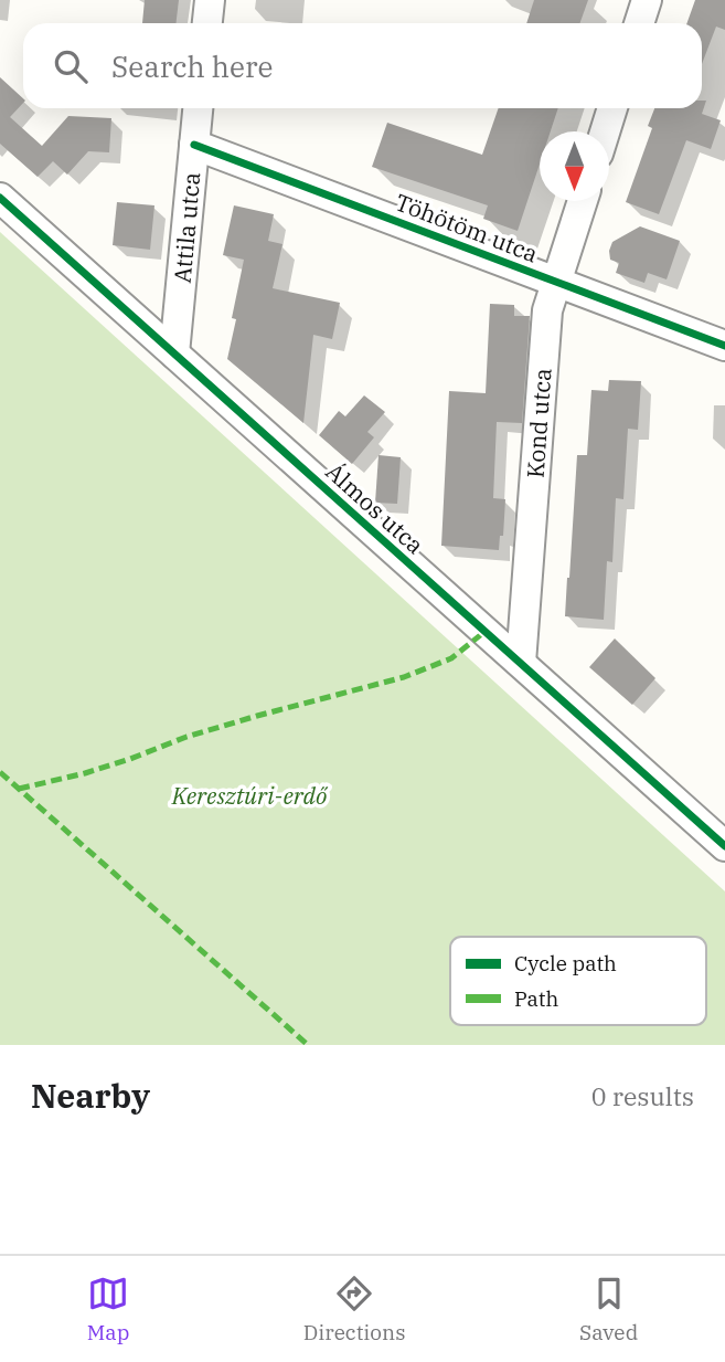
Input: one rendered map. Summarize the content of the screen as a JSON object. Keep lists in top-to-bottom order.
{
  "streets": {
    "street": [
      "Attila utca",
      "Töhötöm utca",
      "Kond utca",
      "Álmos utca"
    ]
  },
  "crossings": [
    ["Attila utca", "Töhötöm utca"],
    ["Attila utca", "Álmos utca"],
    ["Töhötöm utca", "Kond utca"],
    ["Kond utca", "Álmos utca"]
  ],
  "parks": ["Keresztúri-erdő"],
  "legend": ["Cycle path", "Path"],
  "north": "bottom",
  "page": {
    "search": "Search here",
    "heading": ["Nearby", "0 results"],
    "nav": ["Map", "Directions", "Saved"]
  }
}
